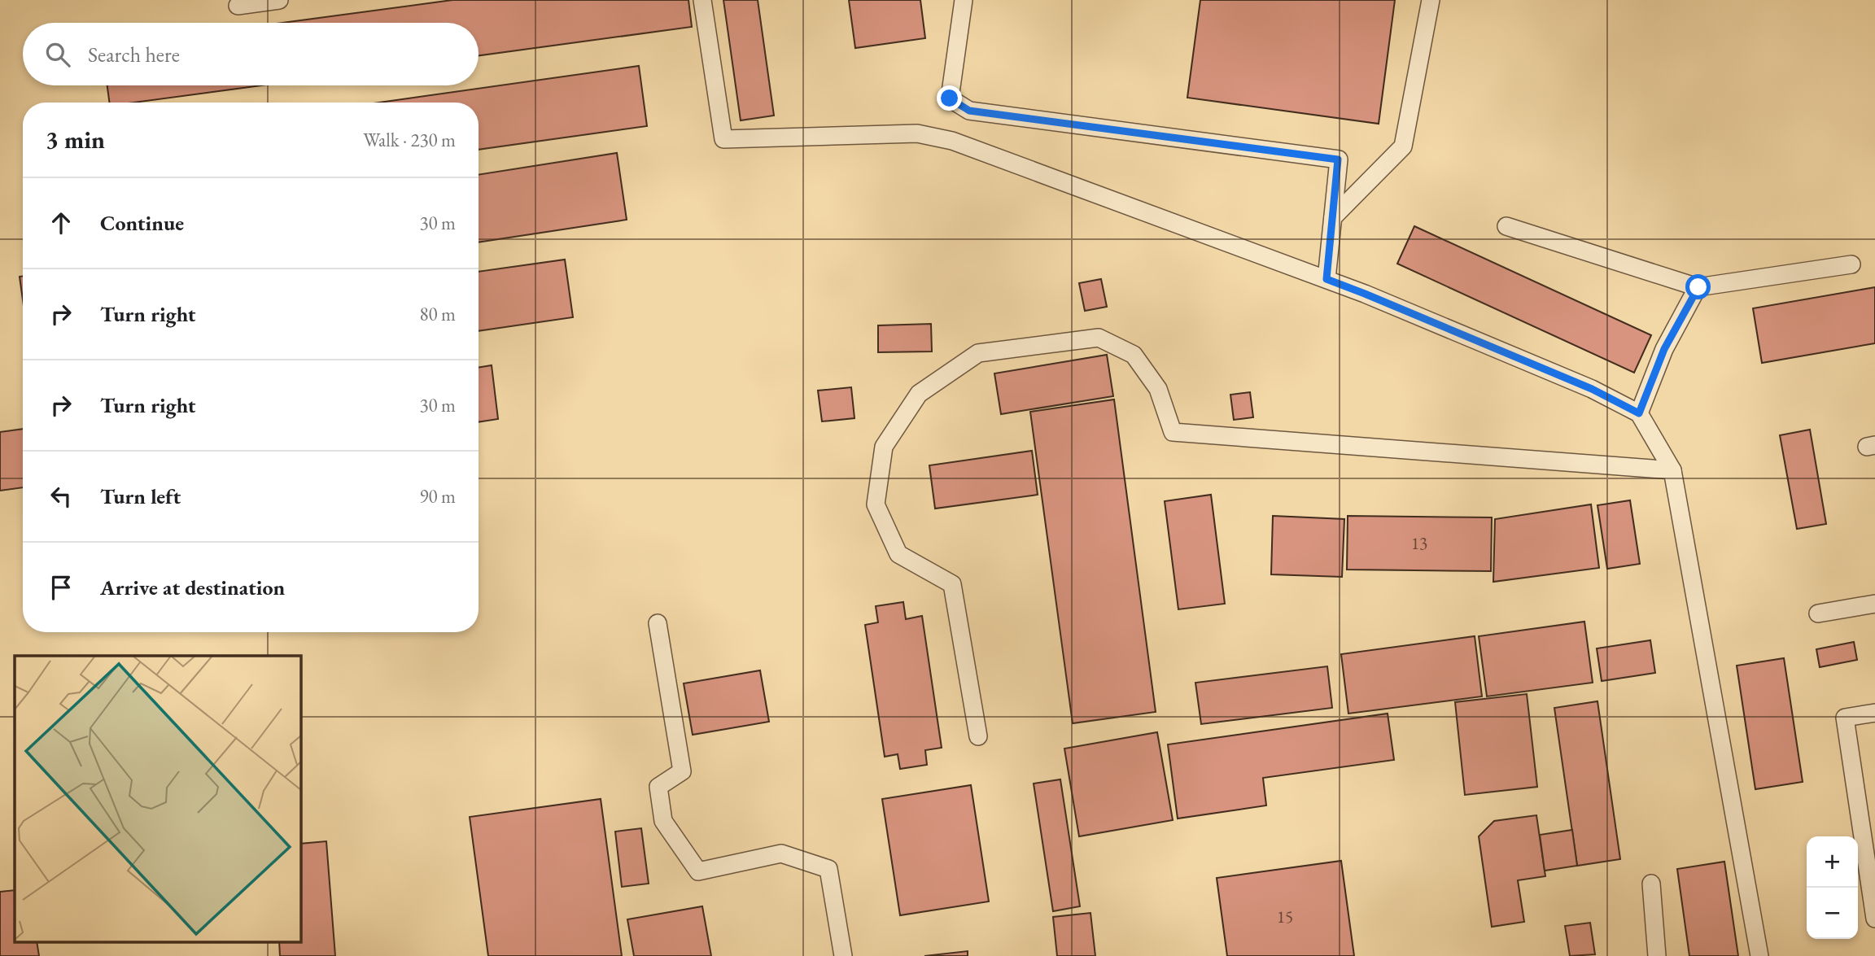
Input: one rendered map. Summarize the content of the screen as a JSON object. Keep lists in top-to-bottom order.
{
  "house_numbers": ["13", "15"],
  "page": {
    "search": "Search here",
    "heading": ["3 min", "Walk · 230 m"],
    "list": [
      ["Continue", "30 m"],
      ["Turn right", "80 m"],
      ["Turn right", "30 m"],
      ["Turn left", "90 m"],
      "Arrive at destination"
    ],
    "map_buttons": ["+", "−"]
  }
}
